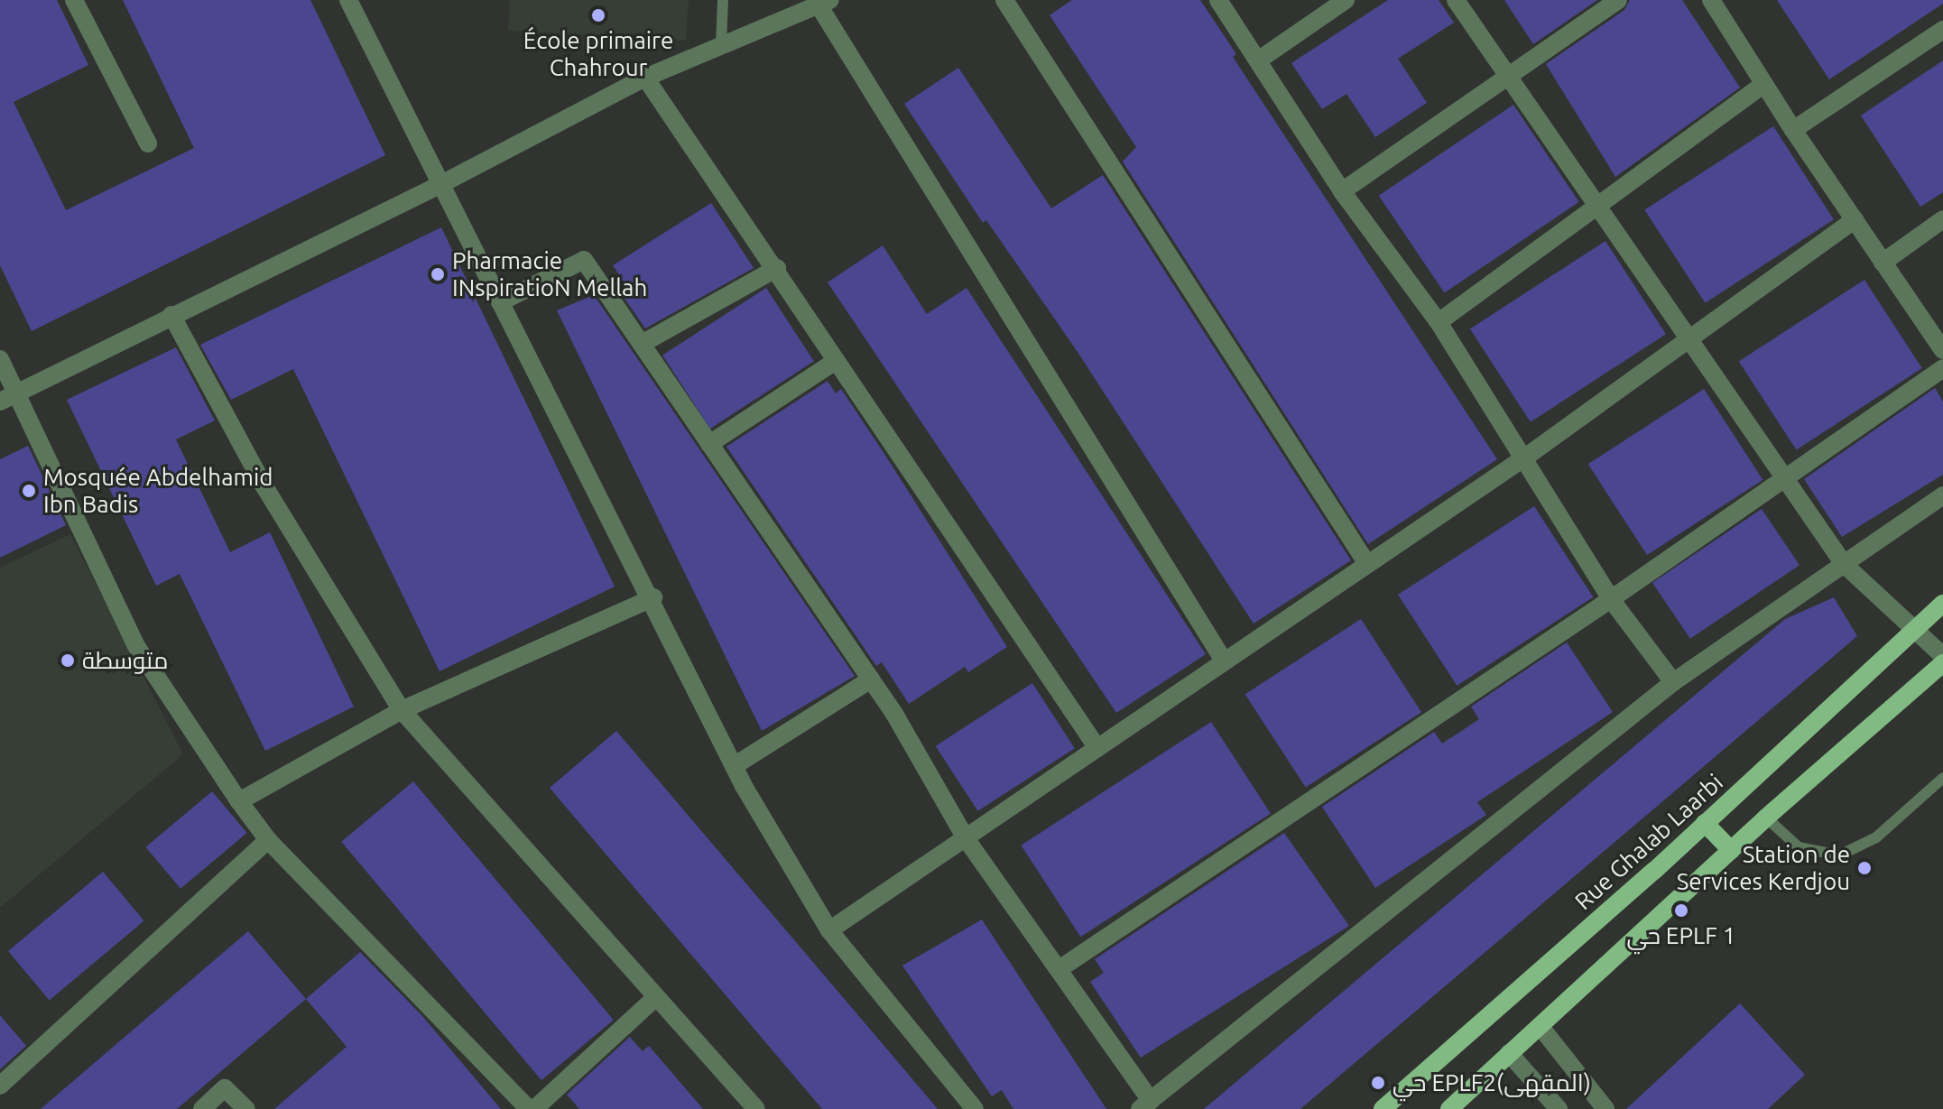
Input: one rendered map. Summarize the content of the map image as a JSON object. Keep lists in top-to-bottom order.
{
  "streets": {
    "main road": ["Rue Ghalab Laarbi"]
  },
  "places": [
    "École primaire Chahrour",
    "Pharmacie INspiratioN Mellah",
    "Mosquée Abdelhamid Ibn Badis",
    "متوسطة",
    "Station de Services Kerdjou",
    "حي EPLF 1",
    "حي EPLF2(المقهى)"
  ]
}
